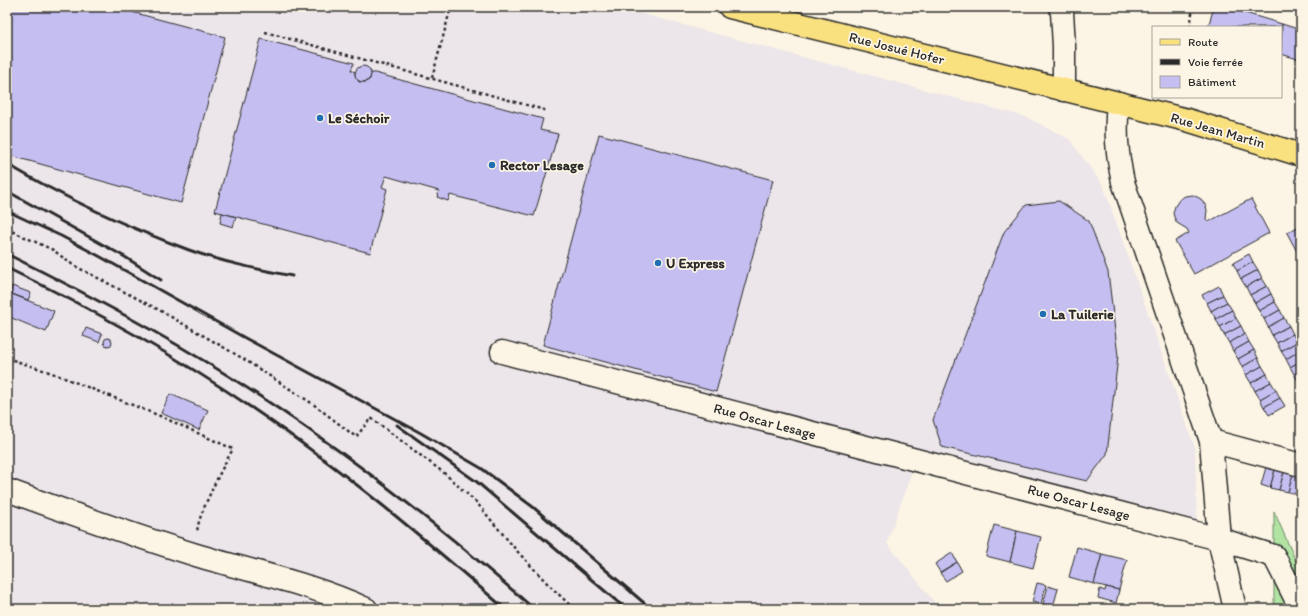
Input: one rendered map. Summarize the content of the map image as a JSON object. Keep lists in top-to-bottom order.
{
  "streets": {
    "main road": ["Rue Josué Hofer", "Rue Jean Martin"],
    "street": ["Rue Oscar Lesage"]
  },
  "crossings": [
    ["Rue Josué Hofer", "Rue Jean Martin"]
  ],
  "places": [
    "Le Séchoir",
    "Rector Lesage",
    "U Express",
    "La Tuilerie"
  ],
  "legend": ["Route", "Voie ferrée", "Bâtiment"]
}
